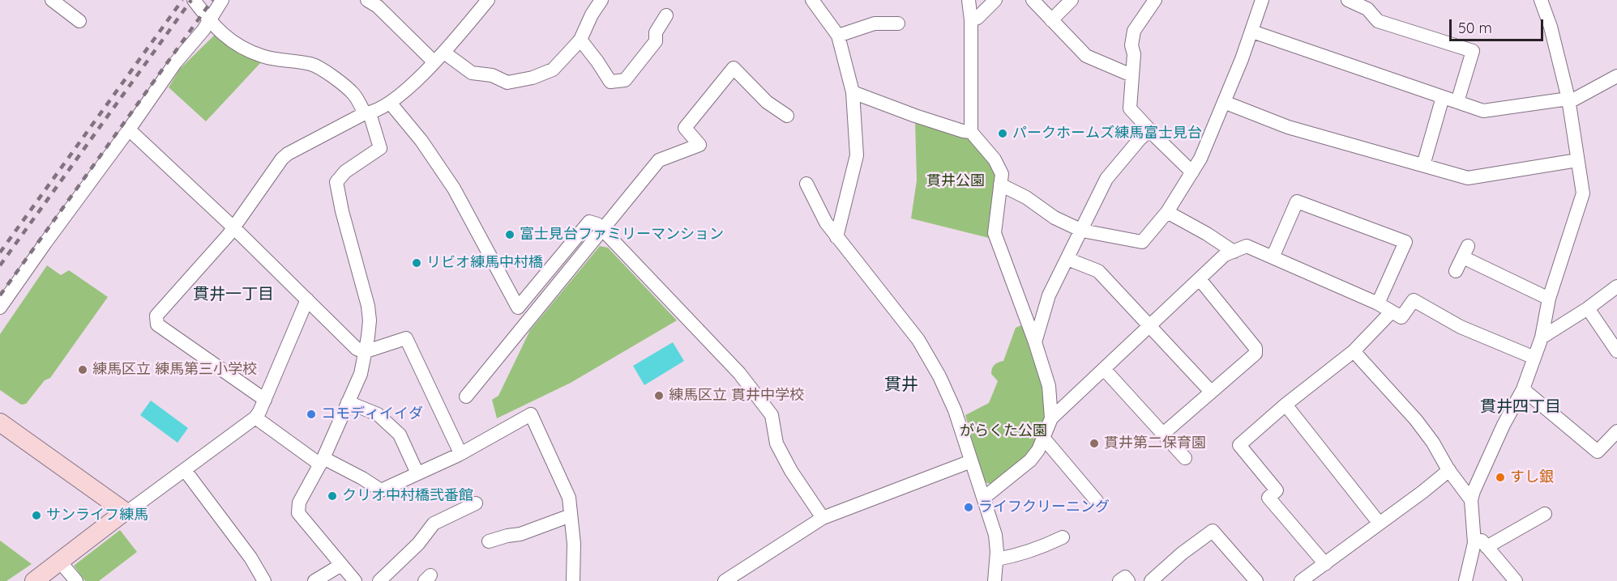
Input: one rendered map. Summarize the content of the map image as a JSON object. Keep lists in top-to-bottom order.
{
  "districts": ["貫井一丁目", "貫井", "貫井四丁目"],
  "parks": ["貫井公園", "がらくた公園"],
  "places": [
    "パークホームズ練馬富士見台",
    "富士見台ファミリーマンション",
    "リビオ練馬中村橋",
    "練馬区立 練馬第三小学校",
    "練馬区立 貫井中学校",
    "コモディイイダ",
    "貫井第二保育園",
    "すし銀",
    "クリオ中村橋弐番館",
    "ライフクリーニング",
    "サンライフ練馬"
  ],
  "scale_bar": "50 m"
}
